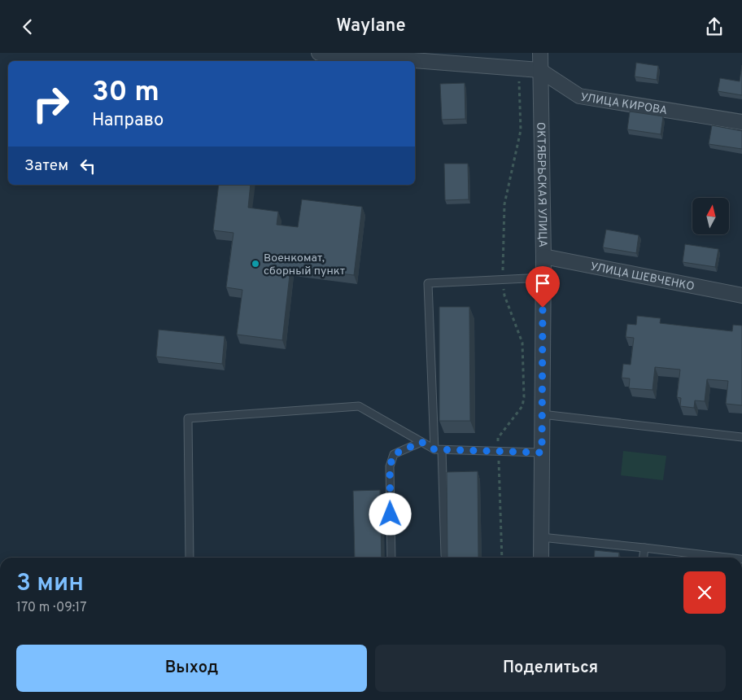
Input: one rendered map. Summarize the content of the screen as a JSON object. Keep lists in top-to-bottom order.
{
  "streets": {
    "street": ["УЛИЦА КИРОВА", "ОКТЯБРЬСКАЯ УЛИЦА", "УЛИЦА ШЕВЧЕНКО"]
  },
  "crossings": [
    ["УЛИЦА КИРОВА", "ОКТЯБРЬСКАЯ УЛИЦА"],
    ["ОКТЯБРЬСКАЯ УЛИЦА", "УЛИЦА ШЕВЧЕНКО"]
  ],
  "places": ["Военкомат, сборный пункт"],
  "north": "top",
  "page": {
    "header": "Waylane",
    "turn": ["30 m", "Направо"],
    "then": "Затем",
    "heading": ["3 мин", "170 m · 09:17"],
    "buttons": ["Выход", "Поделиться"]
  }
}
